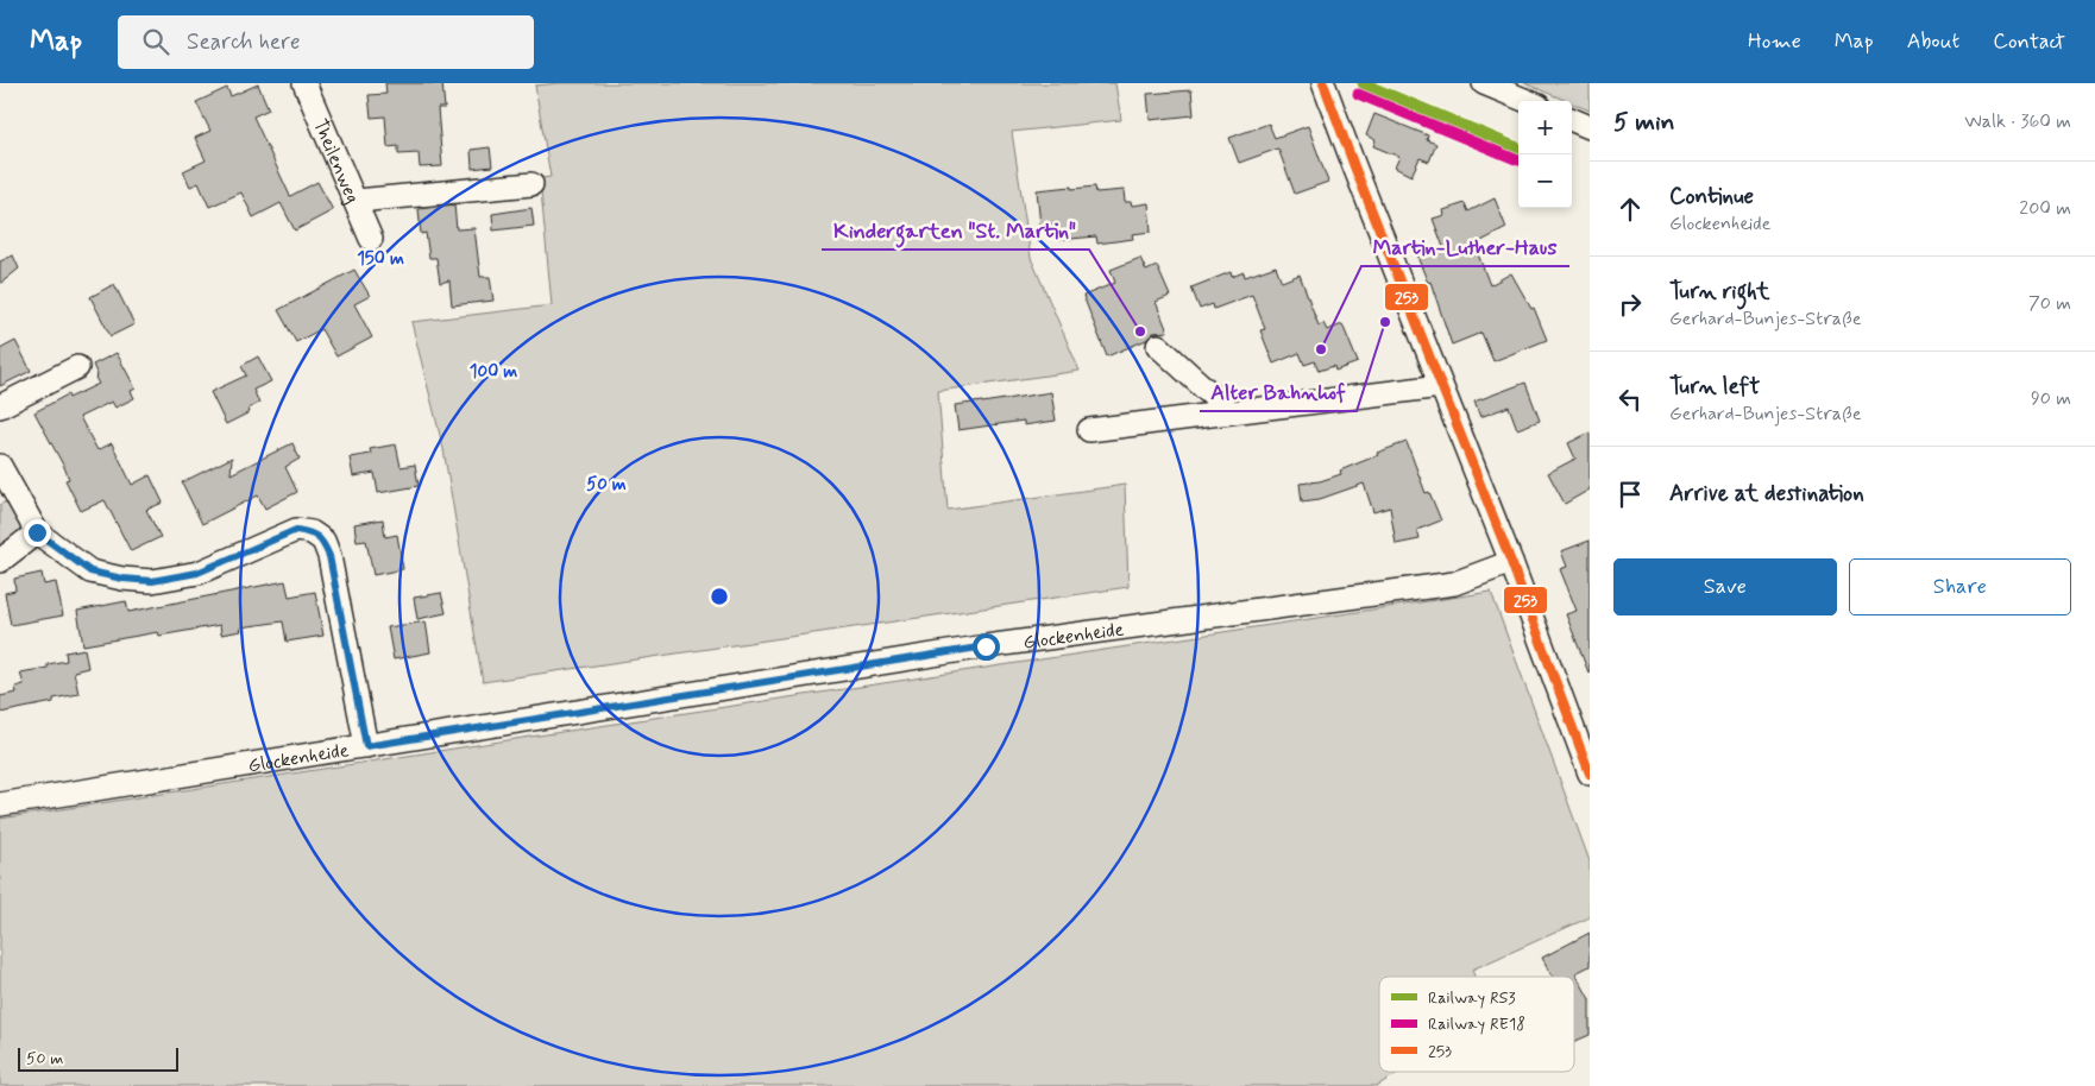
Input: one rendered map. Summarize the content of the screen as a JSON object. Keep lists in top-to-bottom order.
{
  "streets": {
    "street": ["Theilenweg", "Glockenheide"]
  },
  "places": ["Alter Bahnhof", "Kindergarten \"St. Martin\"", "Martin-Luther-Haus"],
  "lines": ["rail line RS3", "transit line 253", "rail line RE18"],
  "legend": ["Railway RS3", "Railway RE18", "253"],
  "scale_bar": "50 m",
  "page": {
    "header": "Map",
    "search": "Search here",
    "nav": [
      "Home",
      "Map",
      "About",
      "Contact"
    ],
    "heading": ["5 min", "Walk · 360 m"],
    "map_buttons": ["+", "−"],
    "list": [
      ["Continue", "Glockenheide", "200 m"],
      ["Turn right", "Gerhard-Bunjes-Straße", "70 m"],
      ["Turn left", "Gerhard-Bunjes-Straße", "90 m"],
      "Arrive at destination"
    ],
    "buttons": ["Save", "Share"],
    "scale": "50 m"
  },
  "rings": ["150 m", "100 m", "50 m"]
}
